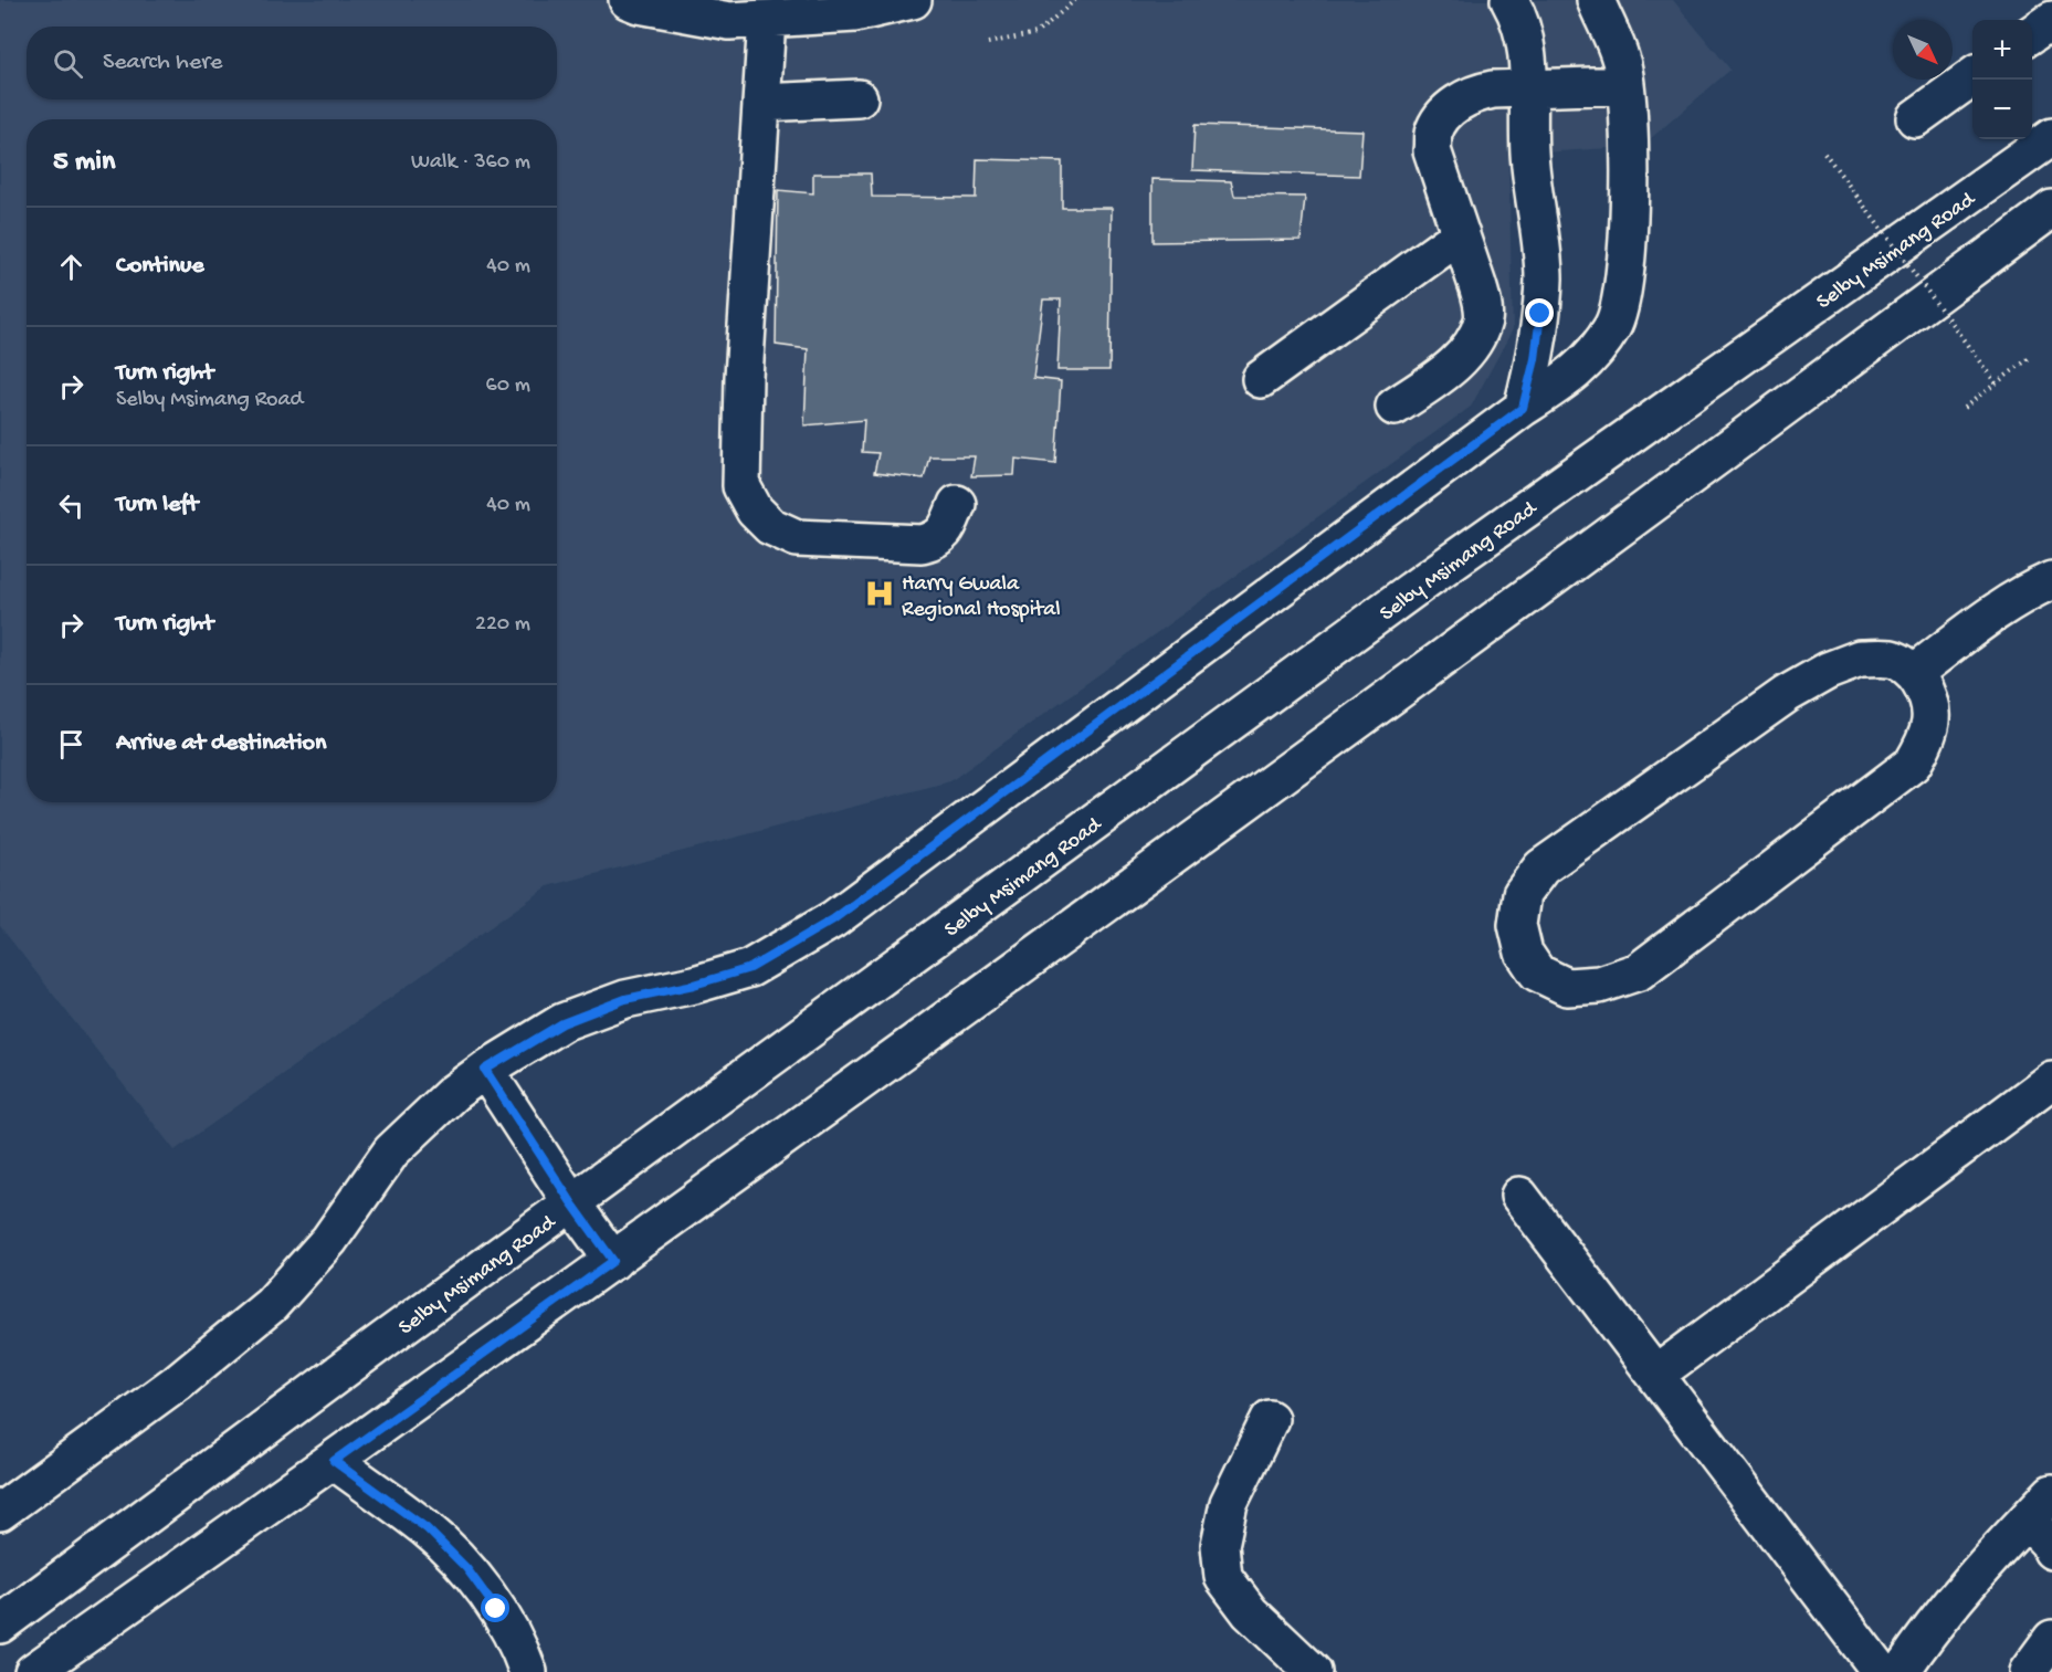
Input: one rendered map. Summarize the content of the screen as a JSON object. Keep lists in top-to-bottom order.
{
  "streets": {
    "main road": ["Selby Msimang Road"]
  },
  "places": {
    "hospital": ["Harry Gwala Regional Hospital"]
  },
  "north": "bottom right",
  "page": {
    "map_buttons": ["+", "−"],
    "search": "Search here",
    "heading": ["5 min", "Walk · 360 m"],
    "list": [
      ["Continue", "40 m"],
      ["Turn right", "Selby Msimang Road", "60 m"],
      ["Turn left", "40 m"],
      ["Turn right", "220 m"],
      "Arrive at destination"
    ]
  }
}
